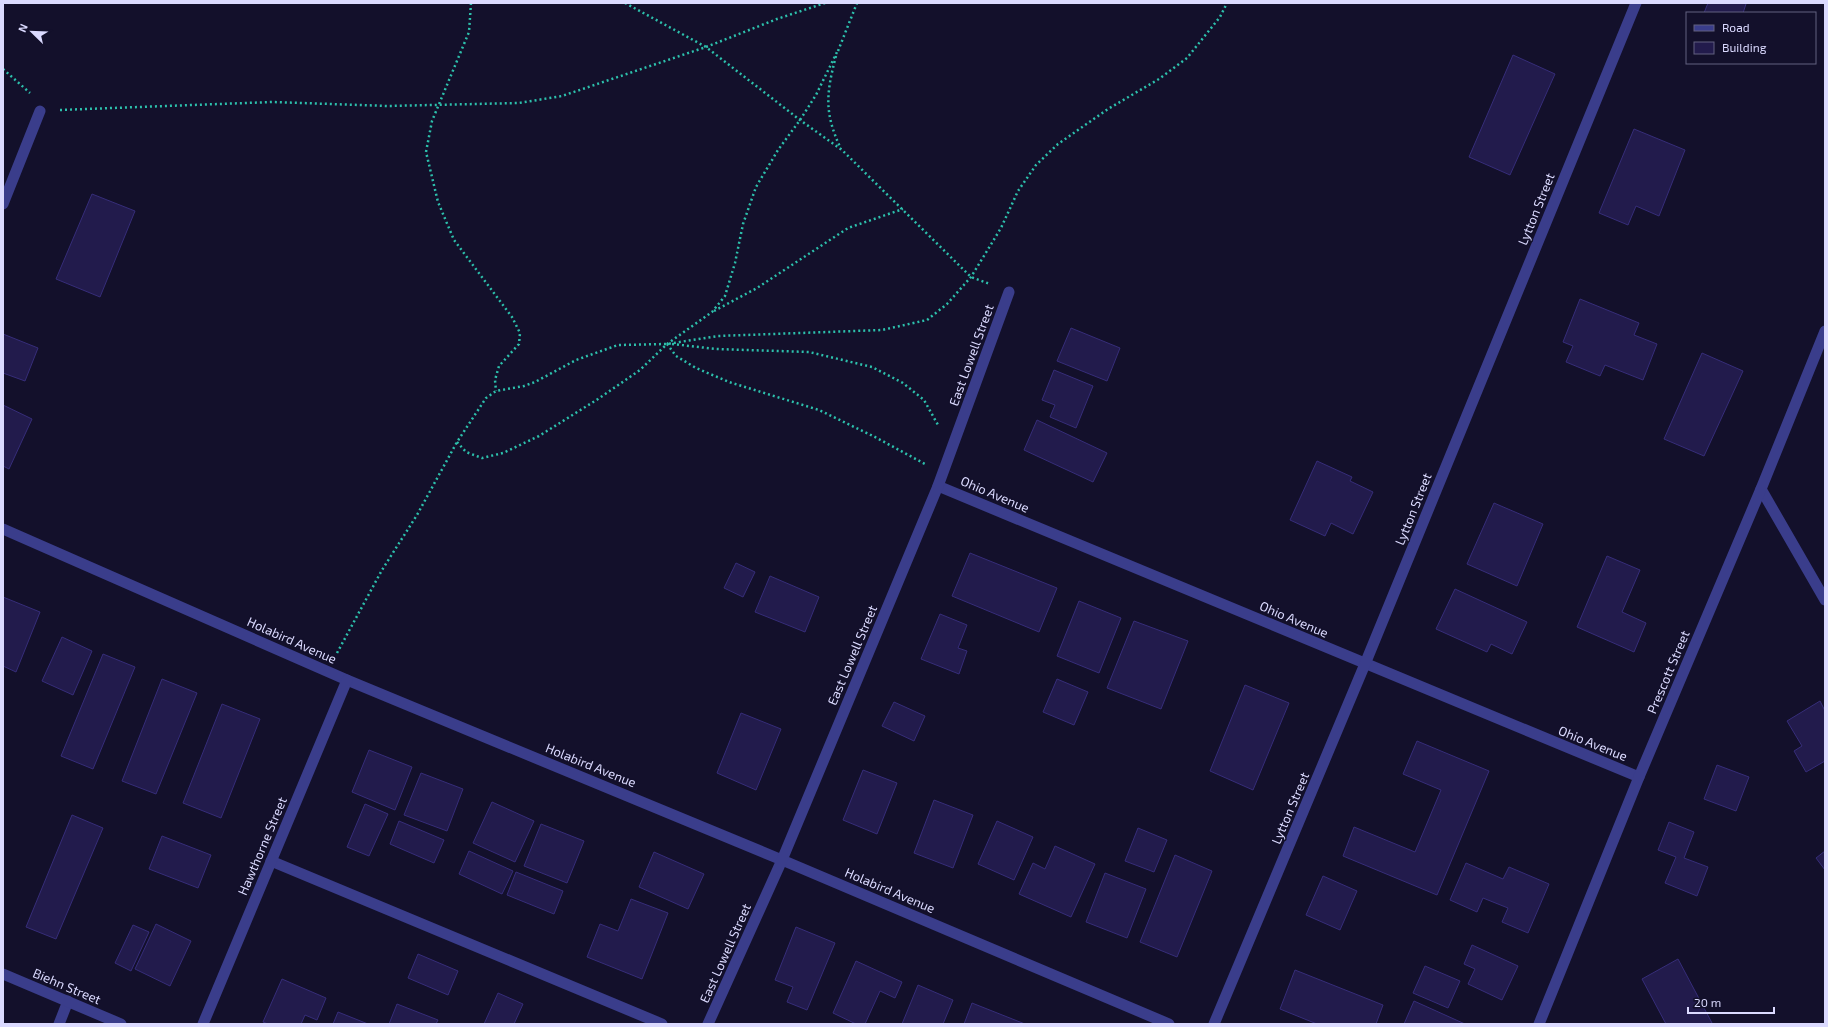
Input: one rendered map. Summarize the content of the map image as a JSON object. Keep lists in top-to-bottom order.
{
  "streets": {
    "street": [
      "Lytton Street",
      "East Lowell Street",
      "Ohio Avenue",
      "Holabird Avenue",
      "Prescott Street",
      "Hawthorne Street",
      "Biehn Street"
    ]
  },
  "crossings": [
    ["Lytton Street", "Ohio Avenue"],
    ["East Lowell Street", "Ohio Avenue"],
    ["East Lowell Street", "Holabird Avenue"],
    ["Ohio Avenue", "Prescott Street"],
    ["Holabird Avenue", "Hawthorne Street"]
  ],
  "legend": ["Road", "Building"],
  "scale_bar": "20 m",
  "north": "top left"
}
